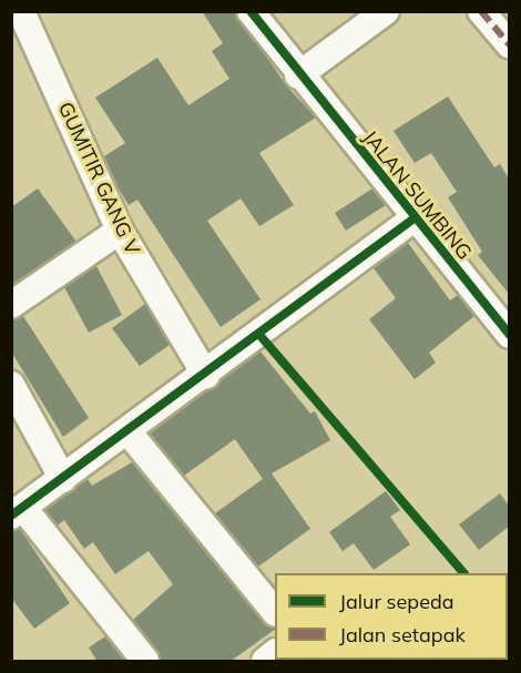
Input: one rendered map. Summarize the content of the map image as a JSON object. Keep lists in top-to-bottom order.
{
  "streets": {
    "street": ["GUMITIR GANG V", "JALAN SUMBING"]
  },
  "legend": ["Jalur sepeda", "Jalan setapak"]
}
